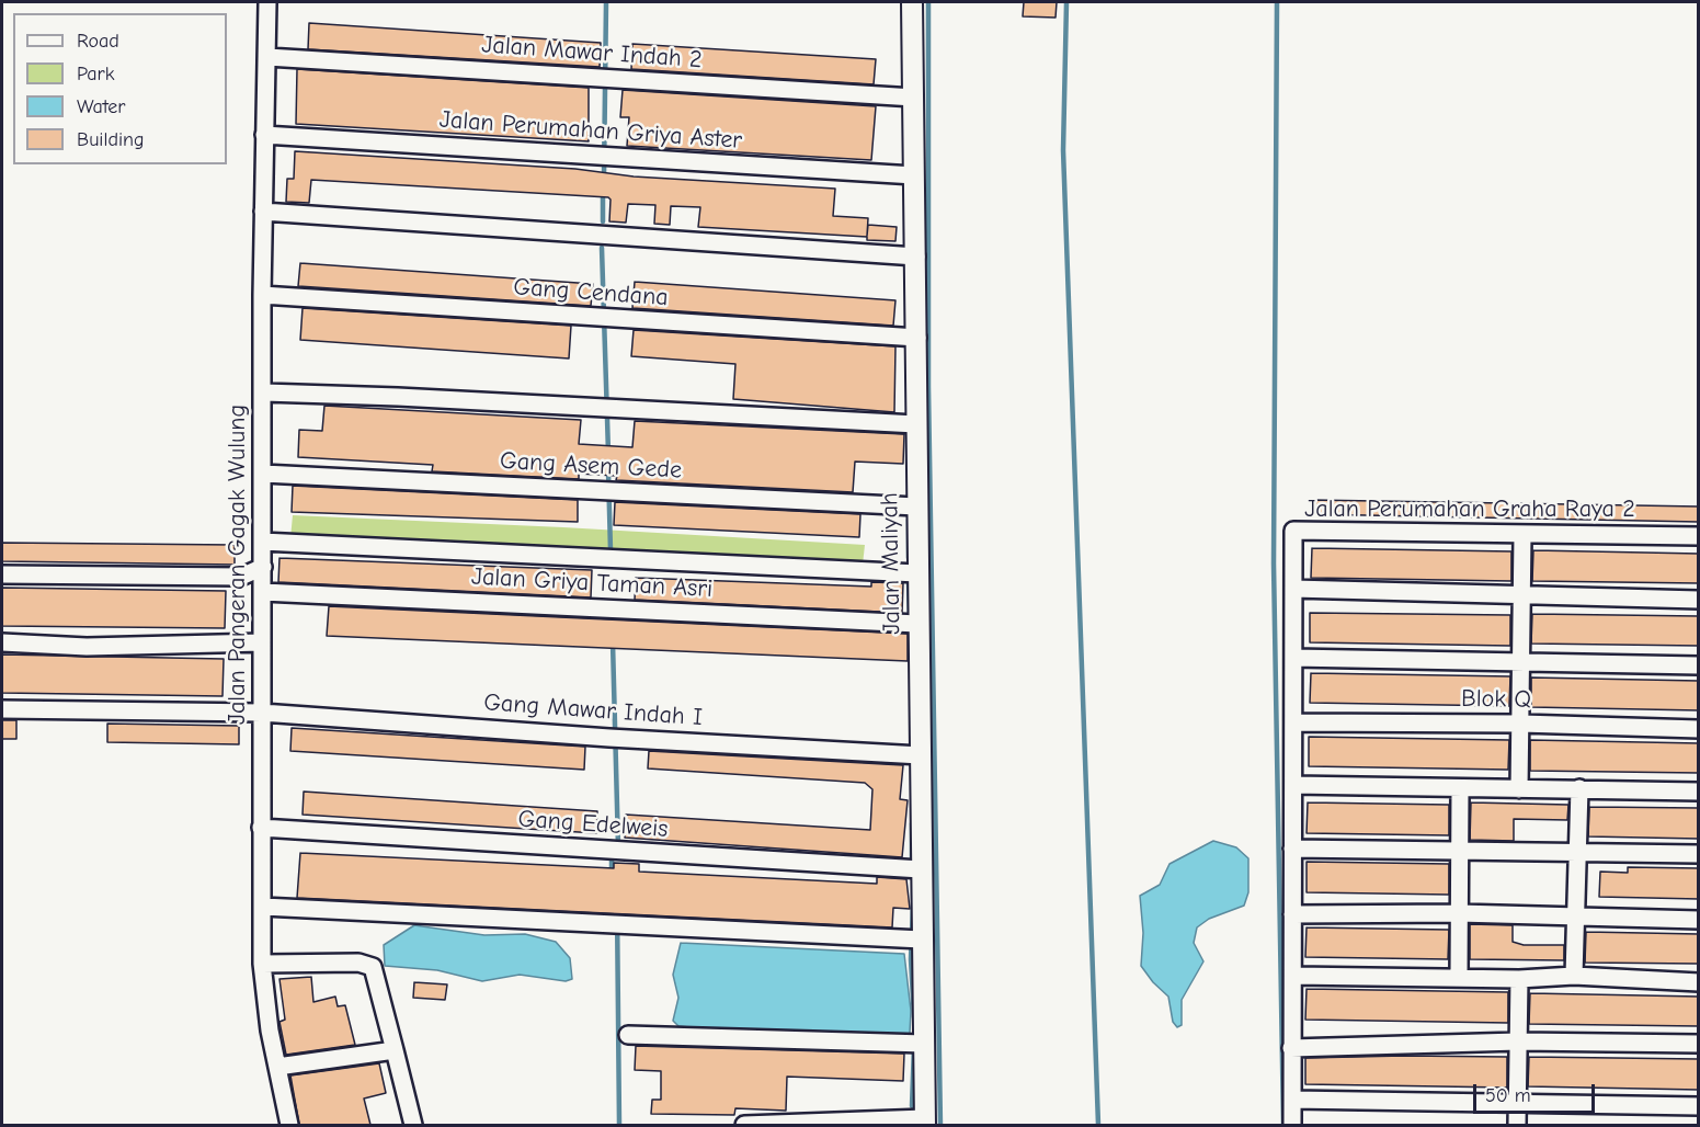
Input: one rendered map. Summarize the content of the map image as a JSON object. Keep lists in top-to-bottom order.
{
  "streets": {
    "street": [
      "Jalan Mawar Indah 2",
      "Jalan Perumahan Griya Aster",
      "Gang Cendana",
      "Gang Asem Gede",
      "Jalan Perumahan Graha Raya 2",
      "Jalan Maliyah",
      "Jalan Pangeran Gagak Wulung",
      "Jalan Griya Taman Asri",
      "Blok Q",
      "Gang Mawar Indah I",
      "Gang Edelweis"
    ]
  },
  "crossings": [
    ["Jalan Mawar Indah 2", "Jalan Maliyah"],
    ["Jalan Mawar Indah 2", "Jalan Pangeran Gagak Wulung"],
    ["Jalan Perumahan Griya Aster", "Jalan Maliyah"],
    ["Jalan Perumahan Griya Aster", "Jalan Pangeran Gagak Wulung"],
    ["Gang Cendana", "Jalan Maliyah"],
    ["Gang Cendana", "Jalan Pangeran Gagak Wulung"],
    ["Gang Asem Gede", "Jalan Maliyah"],
    ["Gang Asem Gede", "Jalan Pangeran Gagak Wulung"],
    ["Jalan Perumahan Graha Raya 2", "Blok Q"],
    ["Jalan Maliyah", "Jalan Griya Taman Asri"],
    ["Jalan Maliyah", "Gang Mawar Indah I"],
    ["Jalan Maliyah", "Gang Edelweis"],
    ["Jalan Pangeran Gagak Wulung", "Jalan Griya Taman Asri"],
    ["Jalan Pangeran Gagak Wulung", "Gang Mawar Indah I"],
    ["Jalan Pangeran Gagak Wulung", "Gang Edelweis"]
  ],
  "legend": [
    "Road",
    "Park",
    "Water",
    "Building"
  ],
  "scale_bar": "50 m"
}
